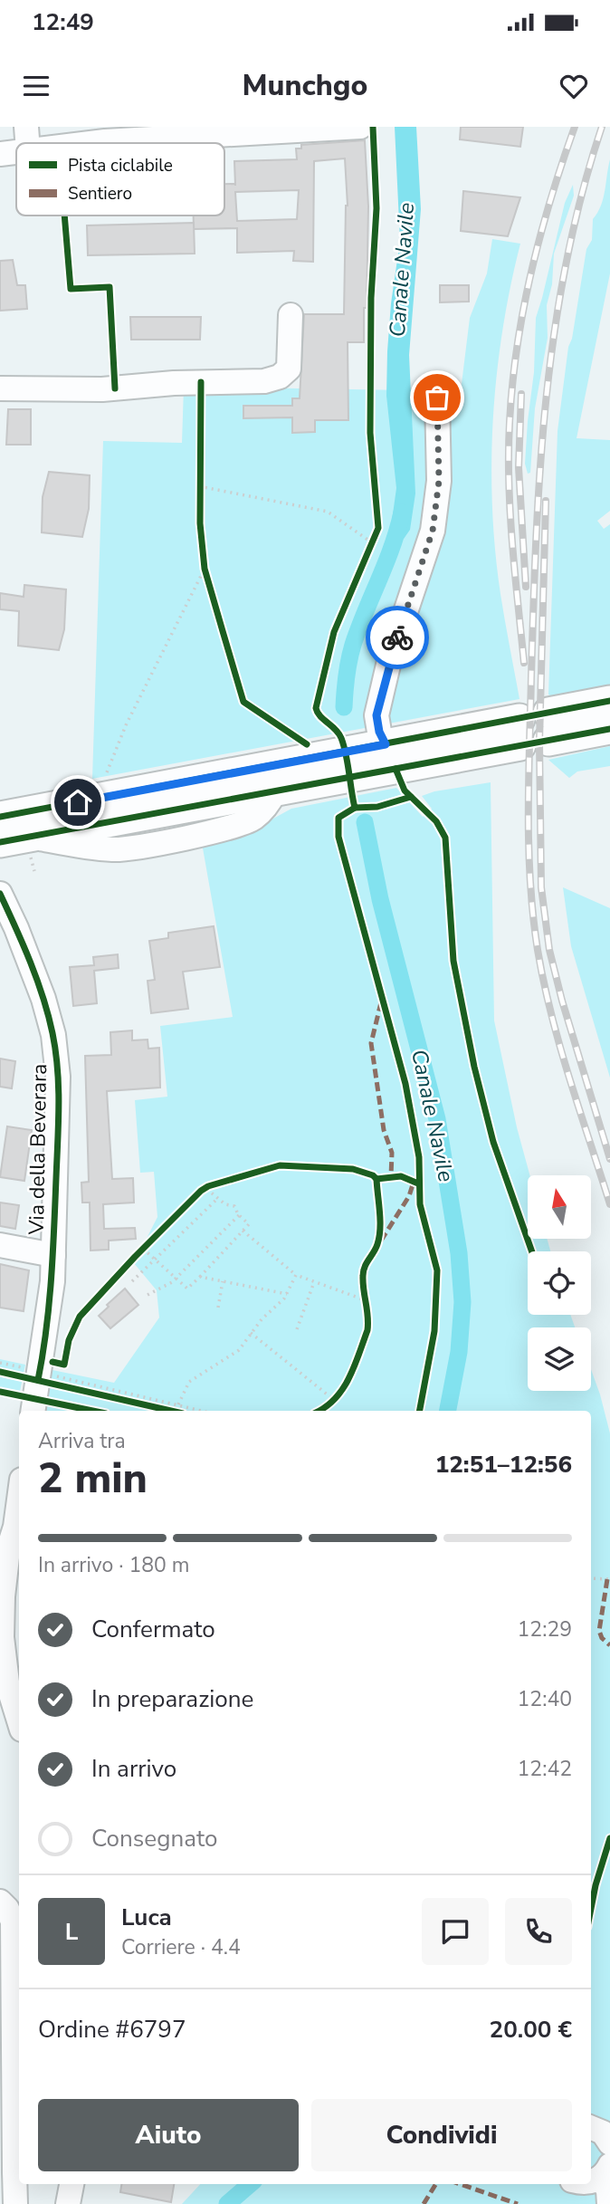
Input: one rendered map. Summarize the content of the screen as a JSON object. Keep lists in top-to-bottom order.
{
  "streets": {
    "street": ["Via della Beverara"]
  },
  "water": ["Canale Navile"],
  "legend": ["Pista ciclabile", "Sentiero"],
  "north": "top",
  "page": {
    "status": "12:49",
    "header": "Munchgo",
    "heading": ["2 min", "Arriva tra", "12:51–12:56"],
    "panel": [
      "Luca",
      "Corriere · 4.4",
      "Ordine #6797",
      "20.00 €"
    ],
    "bar": "In arrivo · 180 m",
    "list": [
      ["Confermato", "12:29"],
      ["In preparazione", "12:40"],
      ["In arrivo", "12:42"],
      "Consegnato"
    ],
    "round": "L",
    "buttons": ["Aiuto", "Condividi"]
  }
}
